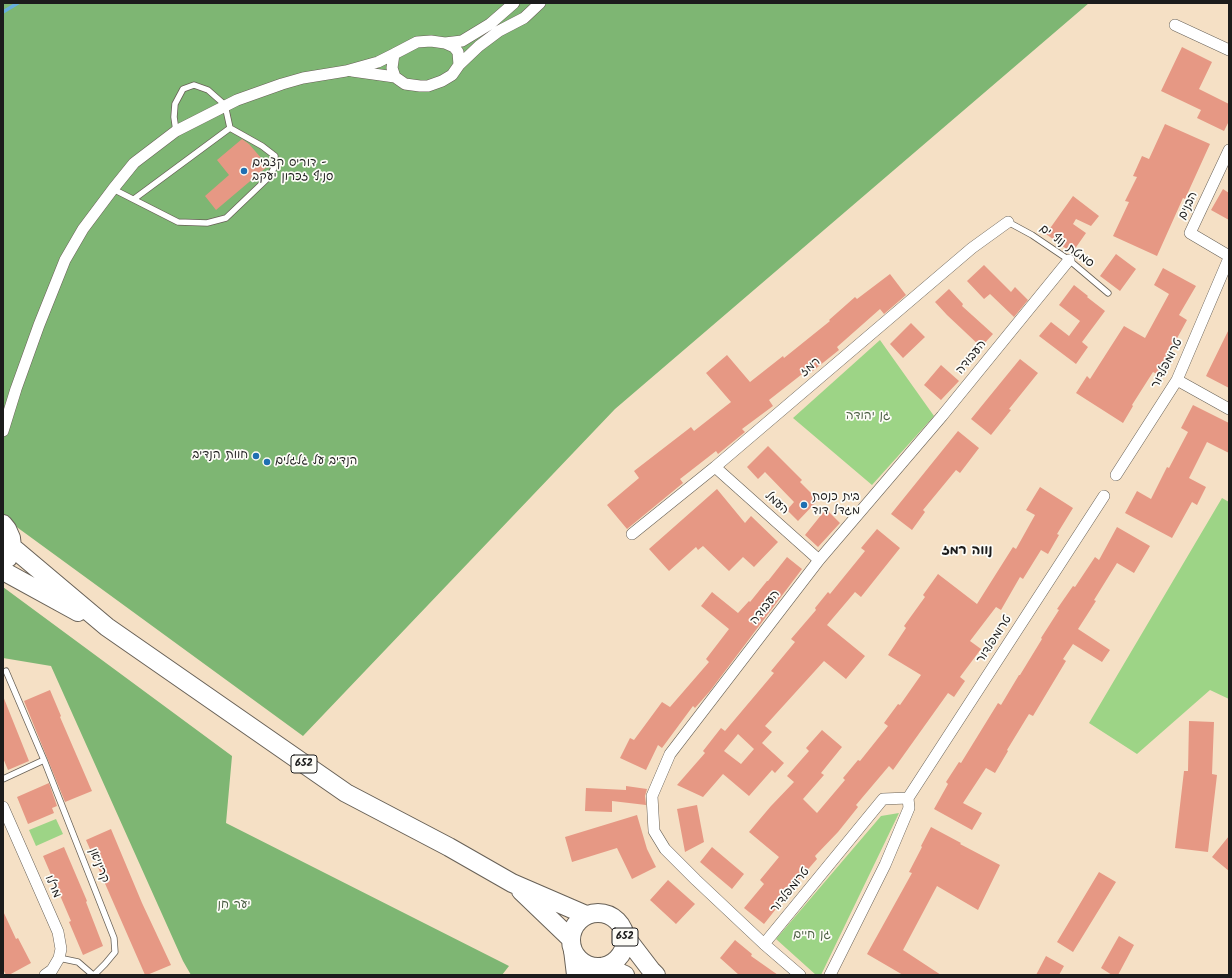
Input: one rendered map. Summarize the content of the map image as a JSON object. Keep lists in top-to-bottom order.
{
  "streets": {
    "main road": ["652"],
    "street": [
      "הבנים",
      "העבודה",
      "טרומפלדור",
      "רמז",
      "העמל",
      "מרלו"
    ],
    "lane": ["סמטת נוף ים", "קריניאן"]
  },
  "crossings": [
    ["הבנים", "טרומפלדור"],
    ["סמטת נוף ים", "העבודה"],
    ["סמטת נוף ים", "רמז"],
    ["העבודה", "טרומפלדור"],
    ["העבודה", "העמל"],
    ["רמז", "העמל"]
  ],
  "districts": ["נווה רמז"],
  "parks": ["גן יהודה", "יער חן", "גן חיים"],
  "places": [
    "דוריס קצבים - סניף זכרון יעקב",
    "חוות הנדיב",
    "הנדיב על גלגלים",
    "בית כנסת מגדל דוד"
  ]
}
